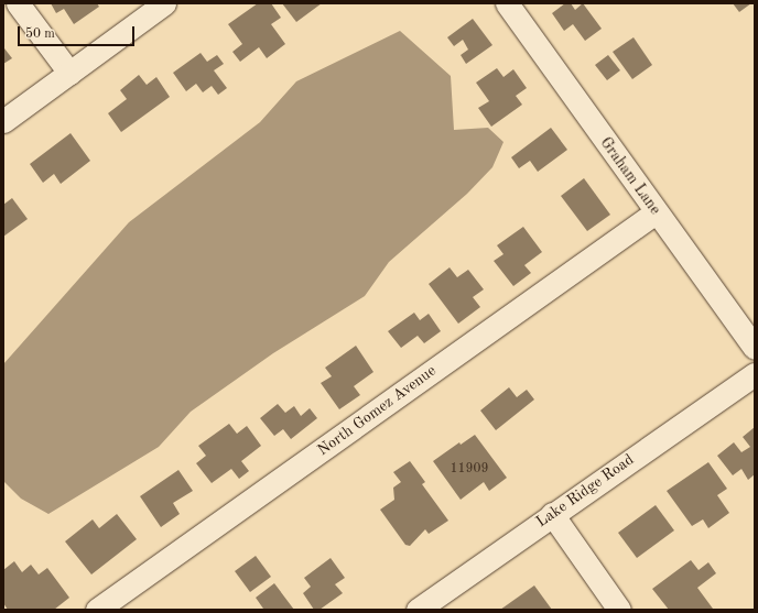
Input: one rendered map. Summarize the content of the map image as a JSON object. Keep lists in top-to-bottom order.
{
  "streets": {
    "street": ["Graham Lane", "North Gomez Avenue", "Lake Ridge Road"]
  },
  "crossings": [
    ["Graham Lane", "North Gomez Avenue"]
  ],
  "house_numbers": ["11909"],
  "scale_bar": "50 m"
}
